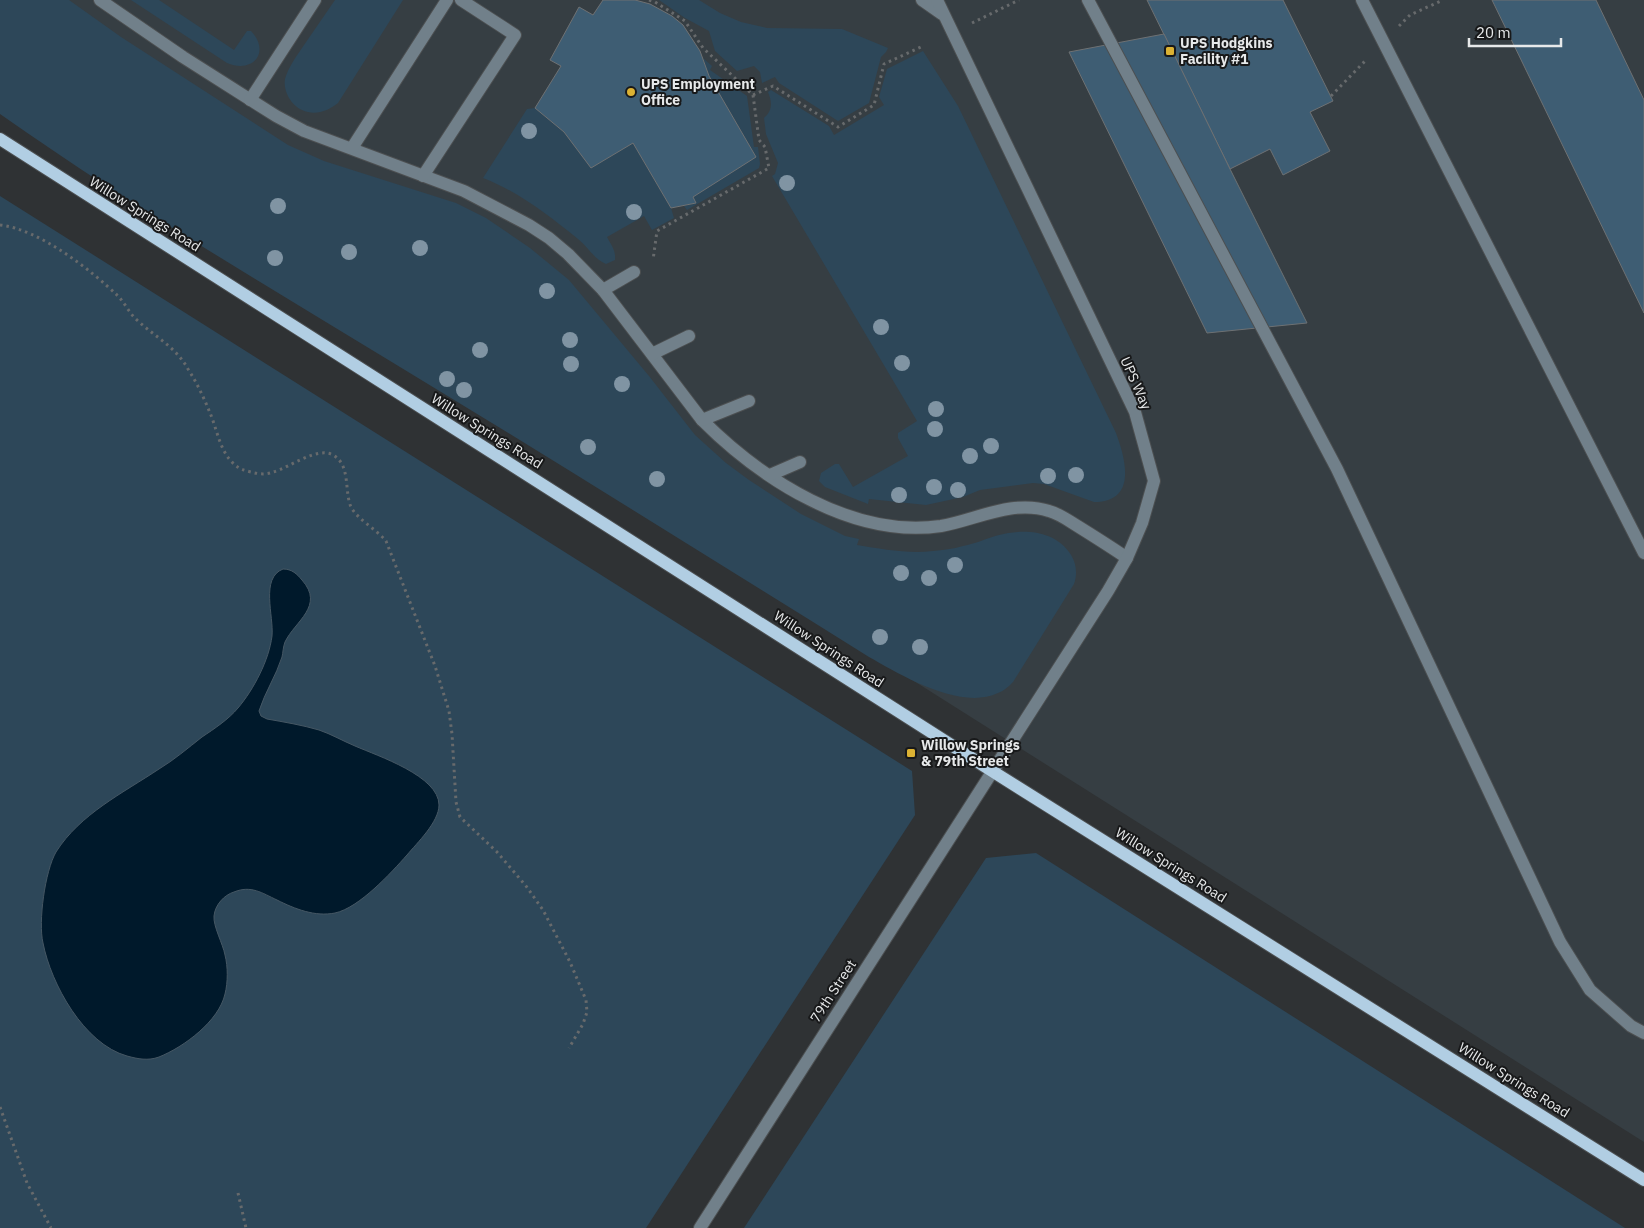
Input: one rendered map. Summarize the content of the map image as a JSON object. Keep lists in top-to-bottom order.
{
  "streets": {
    "main road": ["Willow Springs Road"],
    "street": ["UPS Way", "79th Street"]
  },
  "crossings": [
    ["Willow Springs Road", "UPS Way"],
    ["Willow Springs Road", "79th Street"],
    ["UPS Way", "79th Street"]
  ],
  "places": {
    "transit": ["UPS Hodgkins Facility #1", "Willow Springs & 79th Street"],
    "other": ["UPS Employment Office"]
  },
  "scale_bar": "20 m"
}
